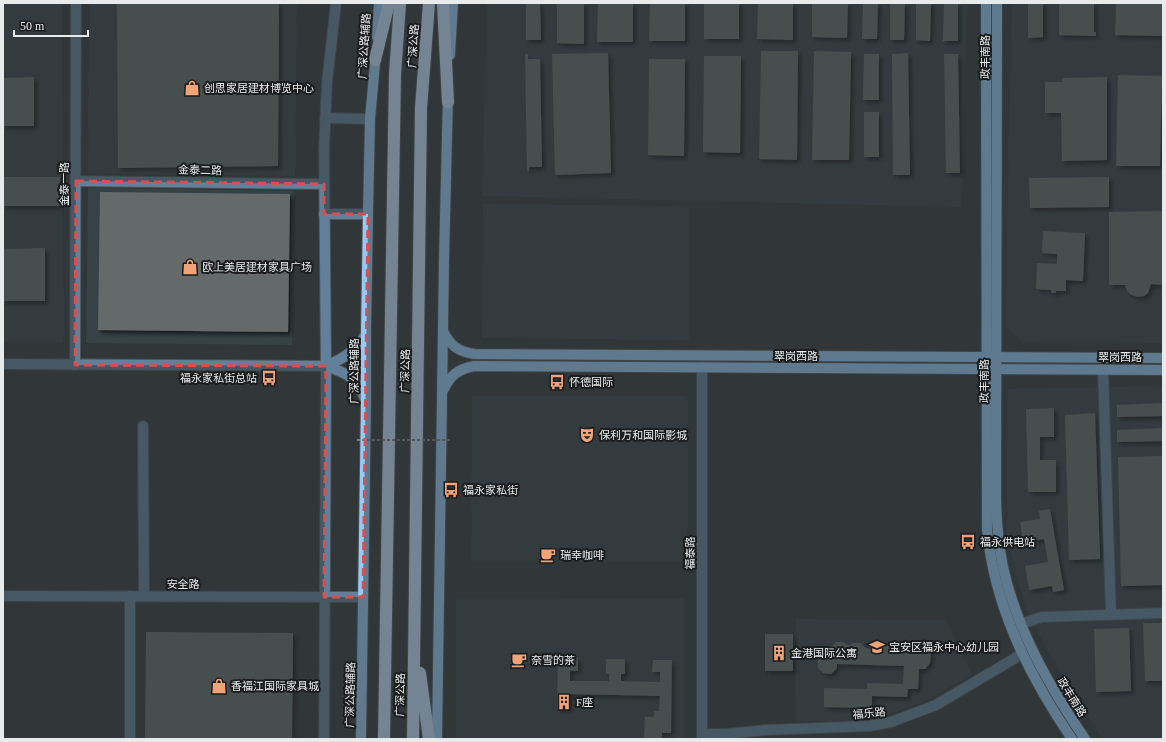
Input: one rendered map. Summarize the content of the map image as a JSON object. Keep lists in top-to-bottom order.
{
  "streets": {
    "highway": ["广深公路"],
    "main road": ["广深公路辅路", "政丰南路", "翠岗西路"],
    "street": [
      "金泰二路",
      "金泰一路",
      "福泰路",
      "安全路",
      "福乐路"
    ]
  },
  "crossings": [
    ["广深公路辅路", "安全路"],
    ["政丰南路", "翠岗西路"],
    ["政丰南路", "福乐路"],
    ["金泰二路", "金泰一路"],
    ["翠岗西路", "福泰路"],
    ["福泰路", "福乐路"]
  ],
  "places": {
    "shop": ["创思家居建材博览中心", "欧上美居建材家具广场", "香福江国际家具城"],
    "bus stop": [
      "福永家私街总站",
      "怀德国际",
      "福永家私街",
      "福永供电站"
    ],
    "theatre": ["保利万和国际影城"],
    "cafe": ["瑞幸咖啡", "奈雪的茶"],
    "school or university": ["宝安区福永中心幼儿园"],
    "building": ["金港国际公寓", "F座"]
  },
  "scale_bar": "50 m"
}
